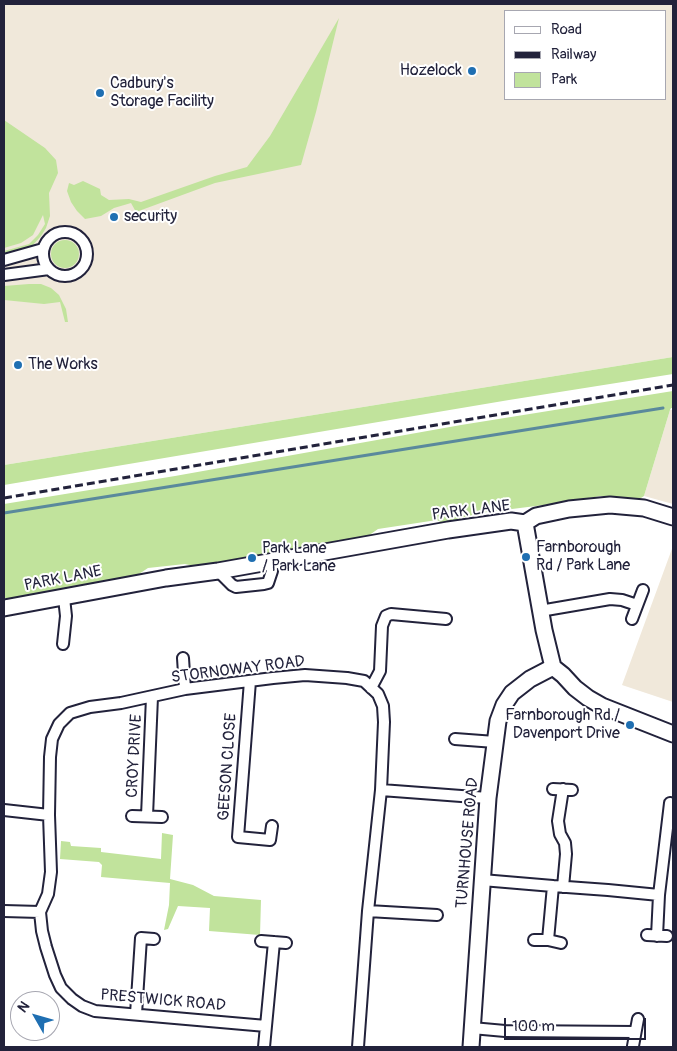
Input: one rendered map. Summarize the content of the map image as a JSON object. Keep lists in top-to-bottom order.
{
  "streets": {
    "street": [
      "PARK LANE",
      "STORNOWAY ROAD",
      "CROY DRIVE",
      "GEESON CLOSE",
      "TURNHOUSE ROAD",
      "PRESTWICK ROAD"
    ]
  },
  "crossings": [
    ["STORNOWAY ROAD", "CROY DRIVE"],
    ["STORNOWAY ROAD", "GEESON CLOSE"],
    ["STORNOWAY ROAD", "PRESTWICK ROAD"]
  ],
  "places": [
    "Hozelock",
    "Cadbury's Storage Facility",
    "security",
    "The Works",
    "Farnborough Rd / Park Lane",
    "Park Lane / Park Lane",
    "Farnborough Rd / Davenport Drive"
  ],
  "legend": ["Road", "Railway", "Park"],
  "scale_bar": "100 m",
  "north": "top left"
}
